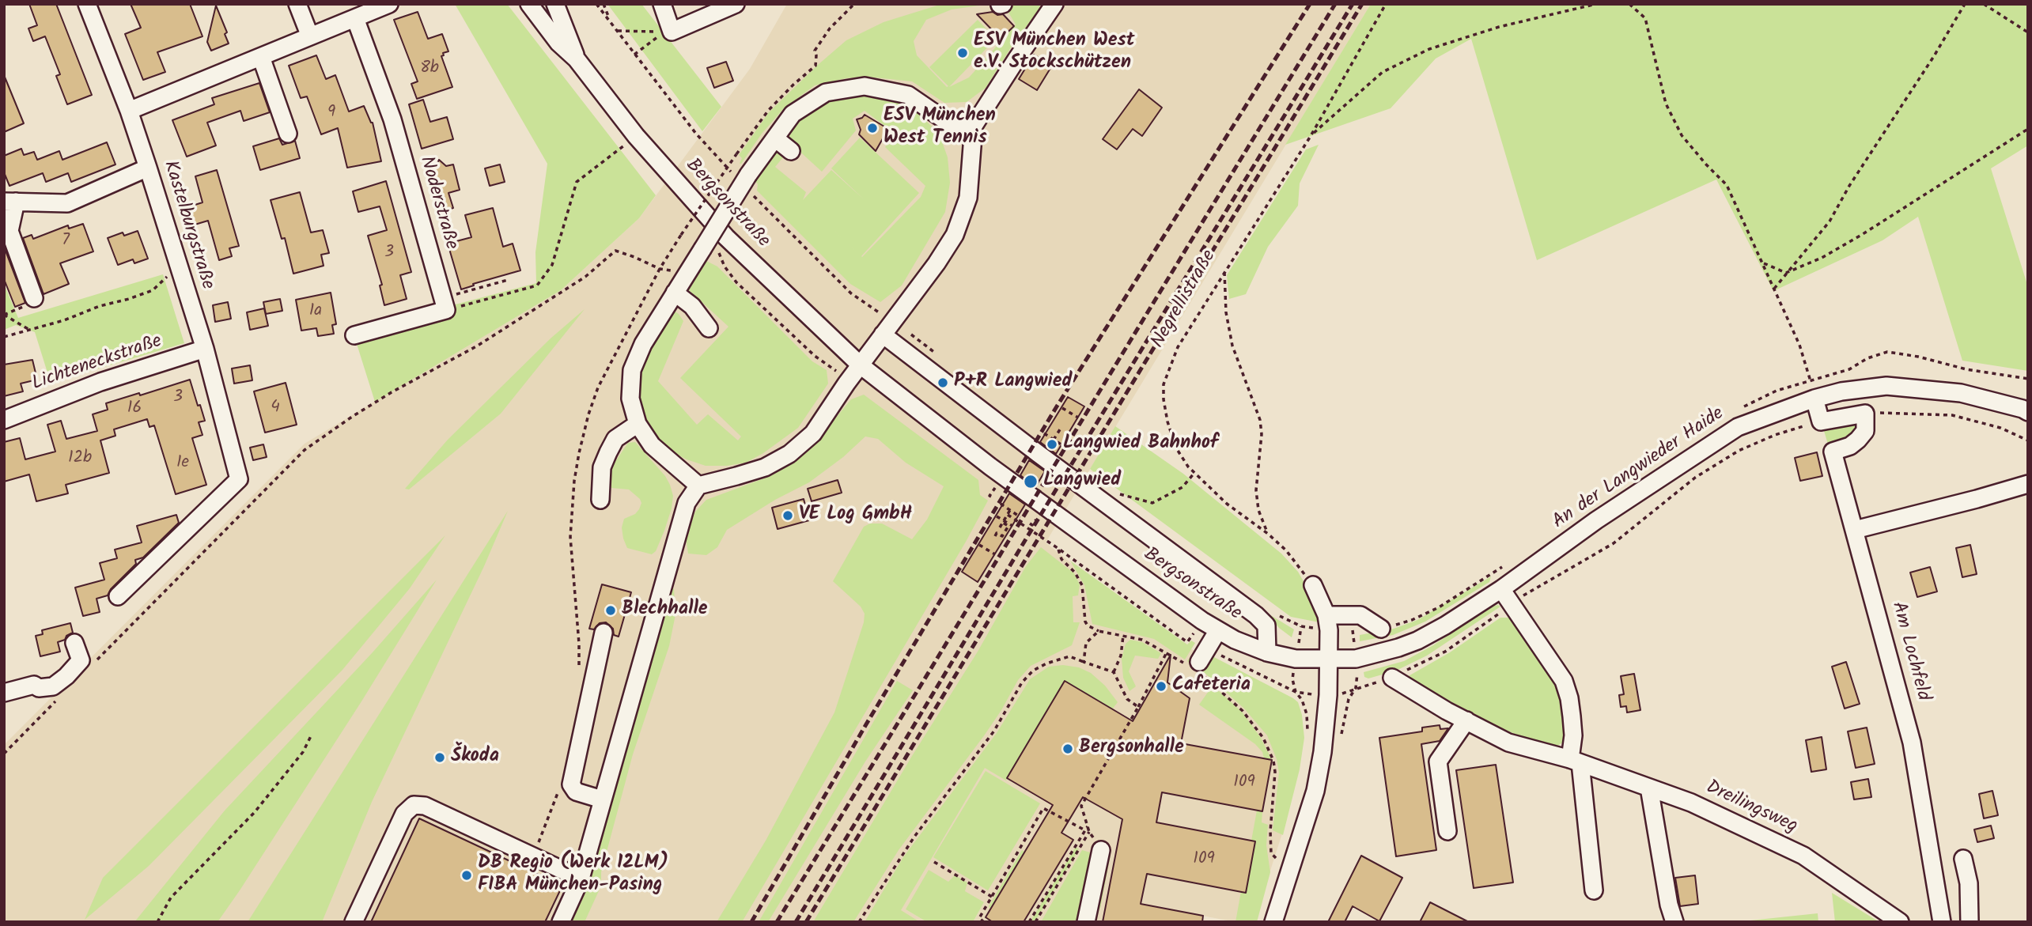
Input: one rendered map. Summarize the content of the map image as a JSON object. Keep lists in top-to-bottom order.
{
  "streets": {
    "street": [
      "Noderstraße",
      "Bergsonstraße",
      "Kastelburgstraße",
      "Lichteneckstraße",
      "An der Langwieder Haide",
      "Am Lochfeld",
      "Dreilingsweg"
    ],
    "path": ["Negrellistraße"]
  },
  "crossings": [
    ["Bergsonstraße", "An der Langwieder Haide"],
    ["Kastelburgstraße", "Lichteneckstraße"]
  ],
  "places": [
    "ESV München West e.V. Stockschützen",
    "ESV München West Tennis",
    "P+R Langwied",
    "Langwied Bahnhof",
    "Langwied",
    "VE Log GmbH",
    "Blechhalle",
    "Cafeteria",
    "Bergsonhalle",
    "Škoda",
    "DB Regio (Werk 12LM) FIBA München-Pasing"
  ],
  "house_numbers": [
    "8b",
    "9",
    "7",
    "3",
    "1a",
    "3",
    "4",
    "16",
    "12b",
    "1e",
    "109",
    "109"
  ]
}
